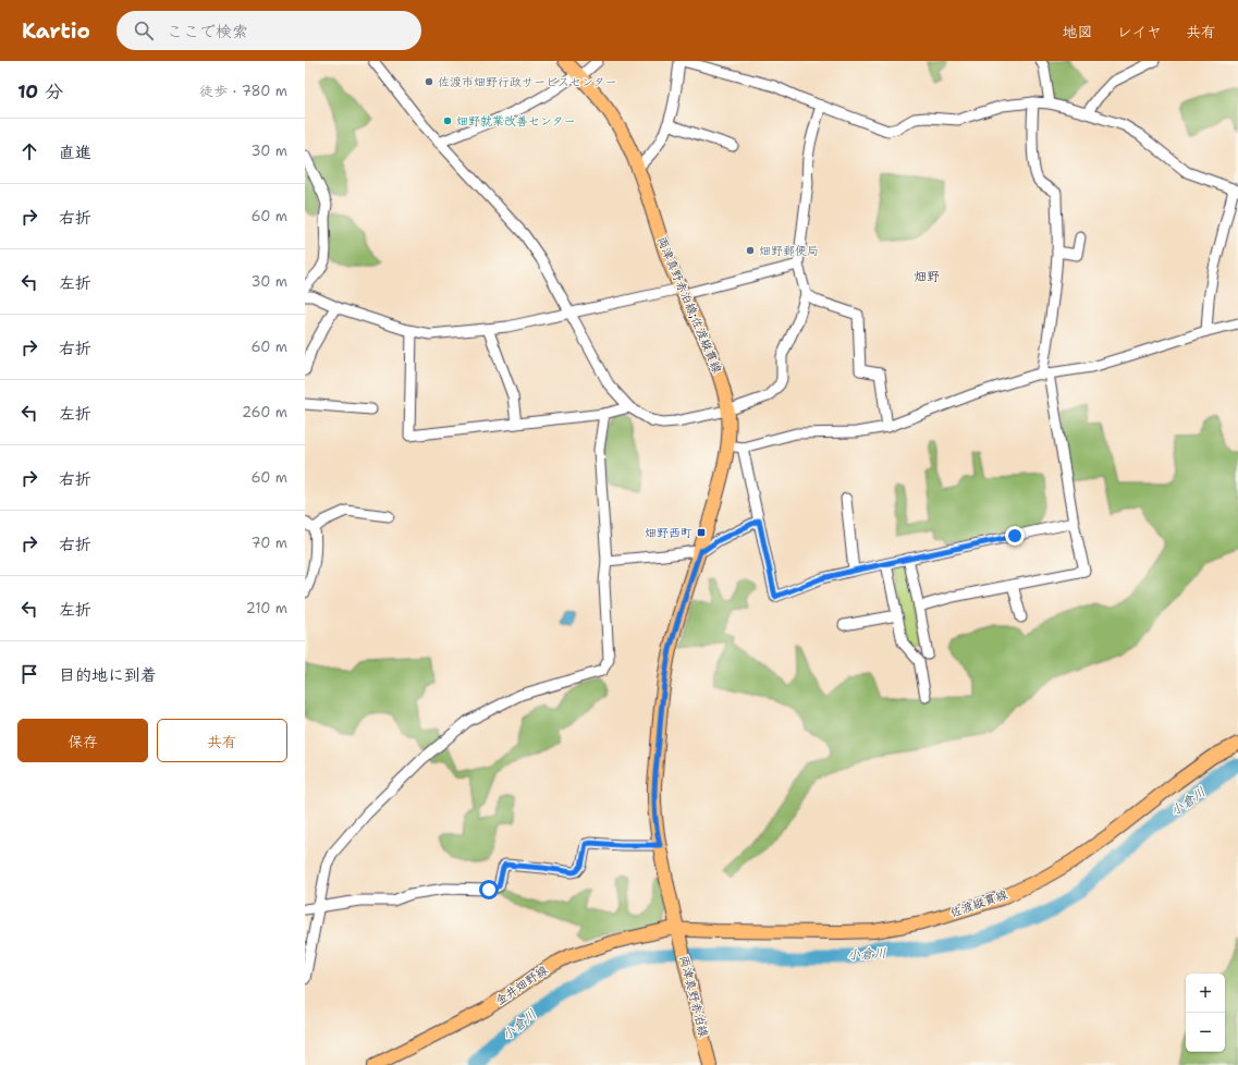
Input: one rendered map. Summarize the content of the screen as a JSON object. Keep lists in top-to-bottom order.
{
  "streets": {
    "main road": [
      "両津真野赤泊線;佐渡縦貫線",
      "佐渡縦貫線",
      "金井畑野線",
      "両津真野赤泊線"
    ]
  },
  "crossings": [
    ["両津真野赤泊線;佐渡縦貫線", "佐渡縦貫線"],
    ["両津真野赤泊線;佐渡縦貫線", "金井畑野線"],
    ["両津真野赤泊線;佐渡縦貫線", "両津真野赤泊線"],
    ["佐渡縦貫線", "金井畑野線"],
    ["佐渡縦貫線", "両津真野赤泊線"],
    ["金井畑野線", "両津真野赤泊線"]
  ],
  "districts": ["畑野"],
  "water": ["小倉川"],
  "places": {
    "other": ["佐渡市畑野行政サービスセンター", "畑野就業改善センター", "畑野郵便局"],
    "transit": ["畑野西町"]
  },
  "page": {
    "header": "Kartio",
    "search": "ここで検索",
    "nav": ["地図", "レイヤ", "共有"],
    "heading": ["10 分", "徒歩 · 780 m"],
    "list": [
      ["直進", "30 m"],
      ["右折", "60 m"],
      ["左折", "30 m"],
      ["右折", "60 m"],
      ["左折", "260 m"],
      ["右折", "60 m"],
      ["右折", "70 m"],
      ["左折", "210 m"],
      "目的地に到着"
    ],
    "buttons": ["保存", "共有"],
    "map_buttons": ["+", "−"]
  }
}
